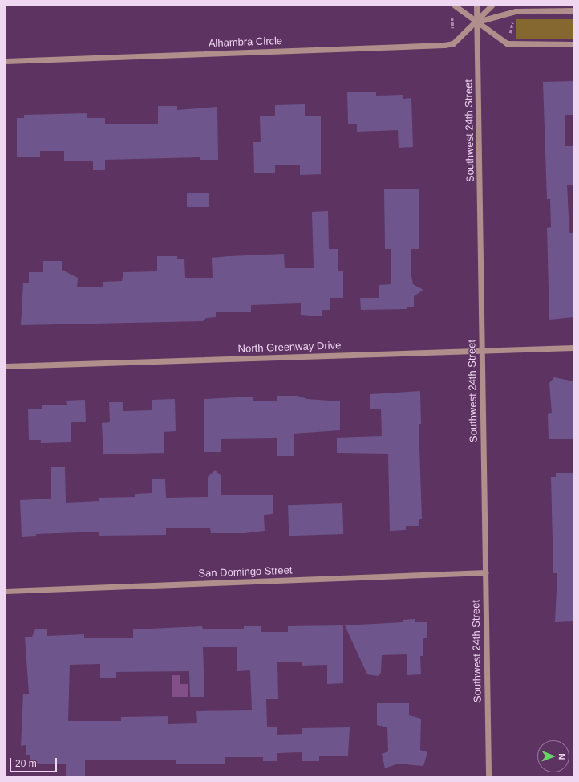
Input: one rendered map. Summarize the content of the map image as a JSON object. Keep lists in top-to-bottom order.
{
  "streets": {
    "street": [
      "Alhambra Circle",
      "Southwest 24th Street",
      "North Greenway Drive",
      "San Domingo Street"
    ]
  },
  "crossings": [
    ["Alhambra Circle", "Southwest 24th Street"],
    ["Southwest 24th Street", "North Greenway Drive"],
    ["Southwest 24th Street", "San Domingo Street"]
  ],
  "scale_bar": "20 m",
  "north": "right"
}
